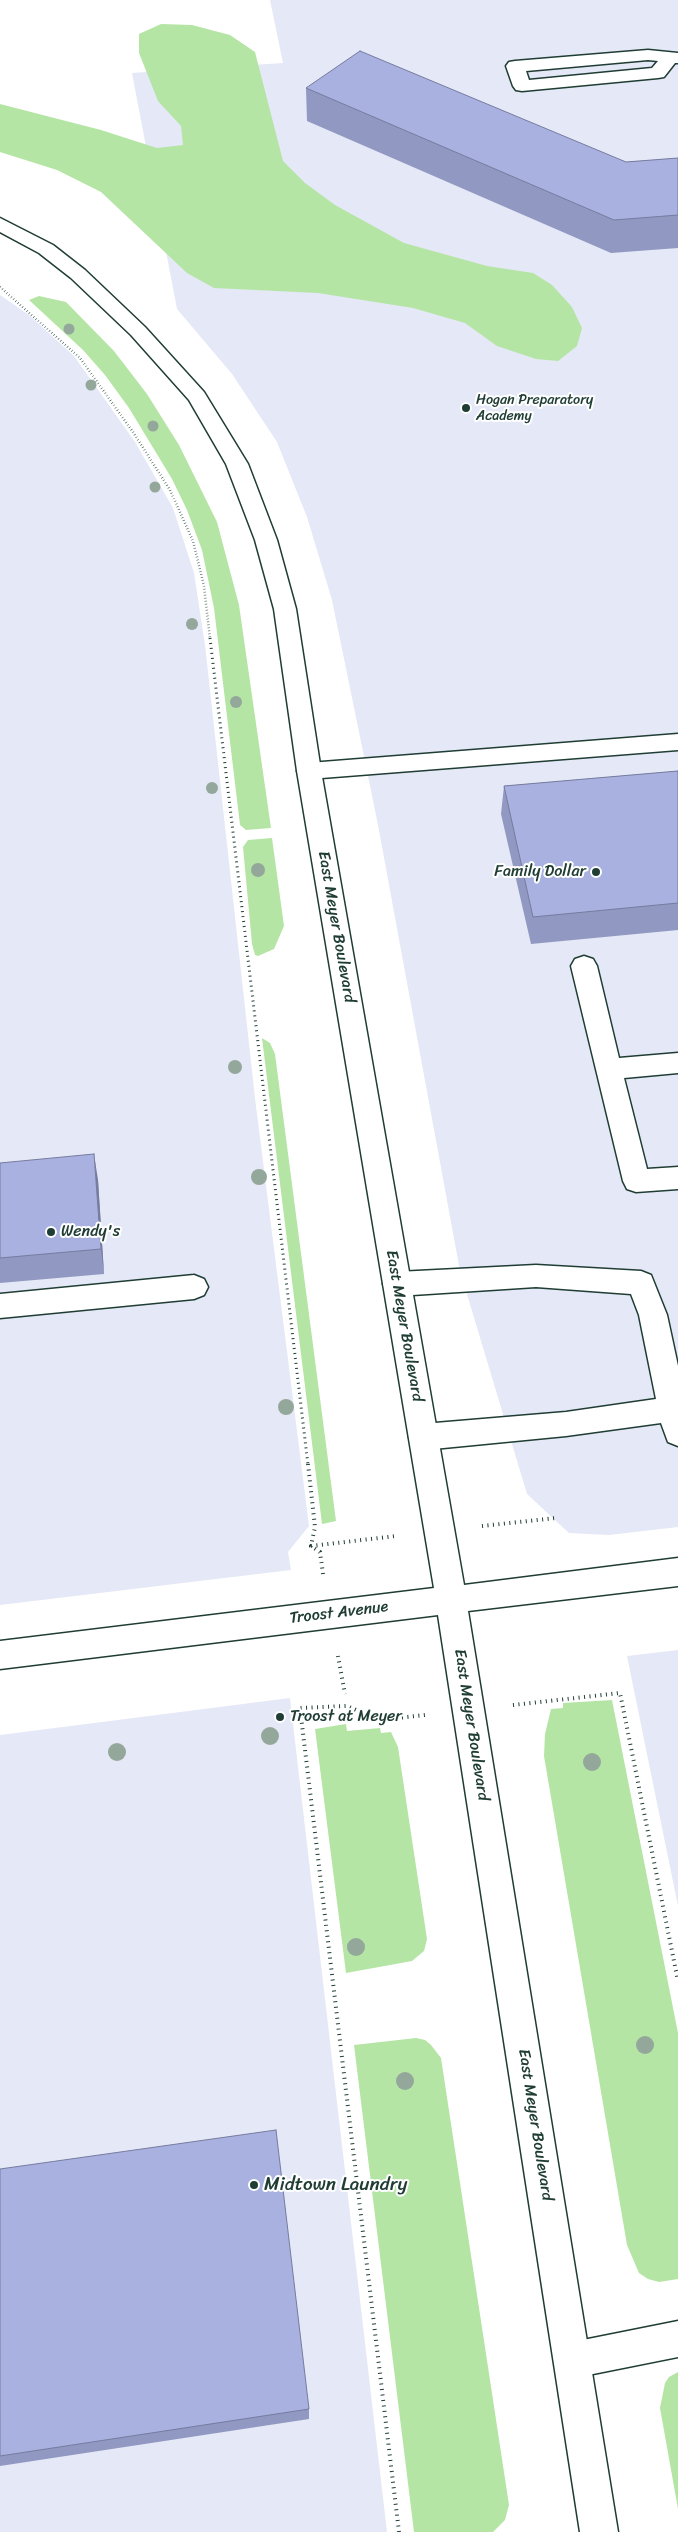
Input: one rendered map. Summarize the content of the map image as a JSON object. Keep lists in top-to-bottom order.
{
  "streets": {
    "main road": ["East Meyer Boulevard", "Troost Avenue"]
  },
  "crossings": [
    ["East Meyer Boulevard", "Troost Avenue"]
  ],
  "places": [
    "Hogan Preparatory Academy",
    "Family Dollar",
    "Wendy's",
    "Troost at Meyer",
    "Midtown Laundry"
  ]
}
